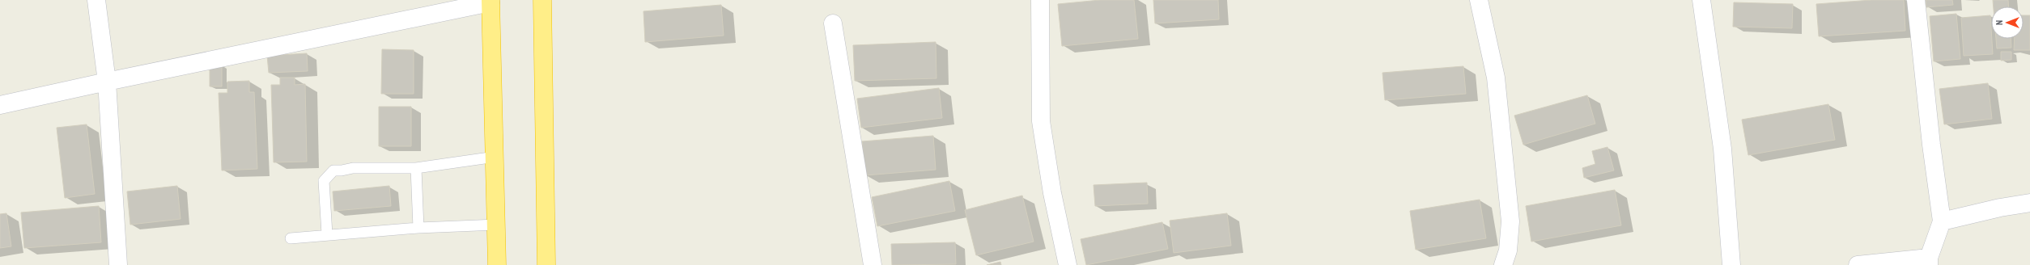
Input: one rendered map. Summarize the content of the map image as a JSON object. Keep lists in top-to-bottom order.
{
  "north": "left"
}
